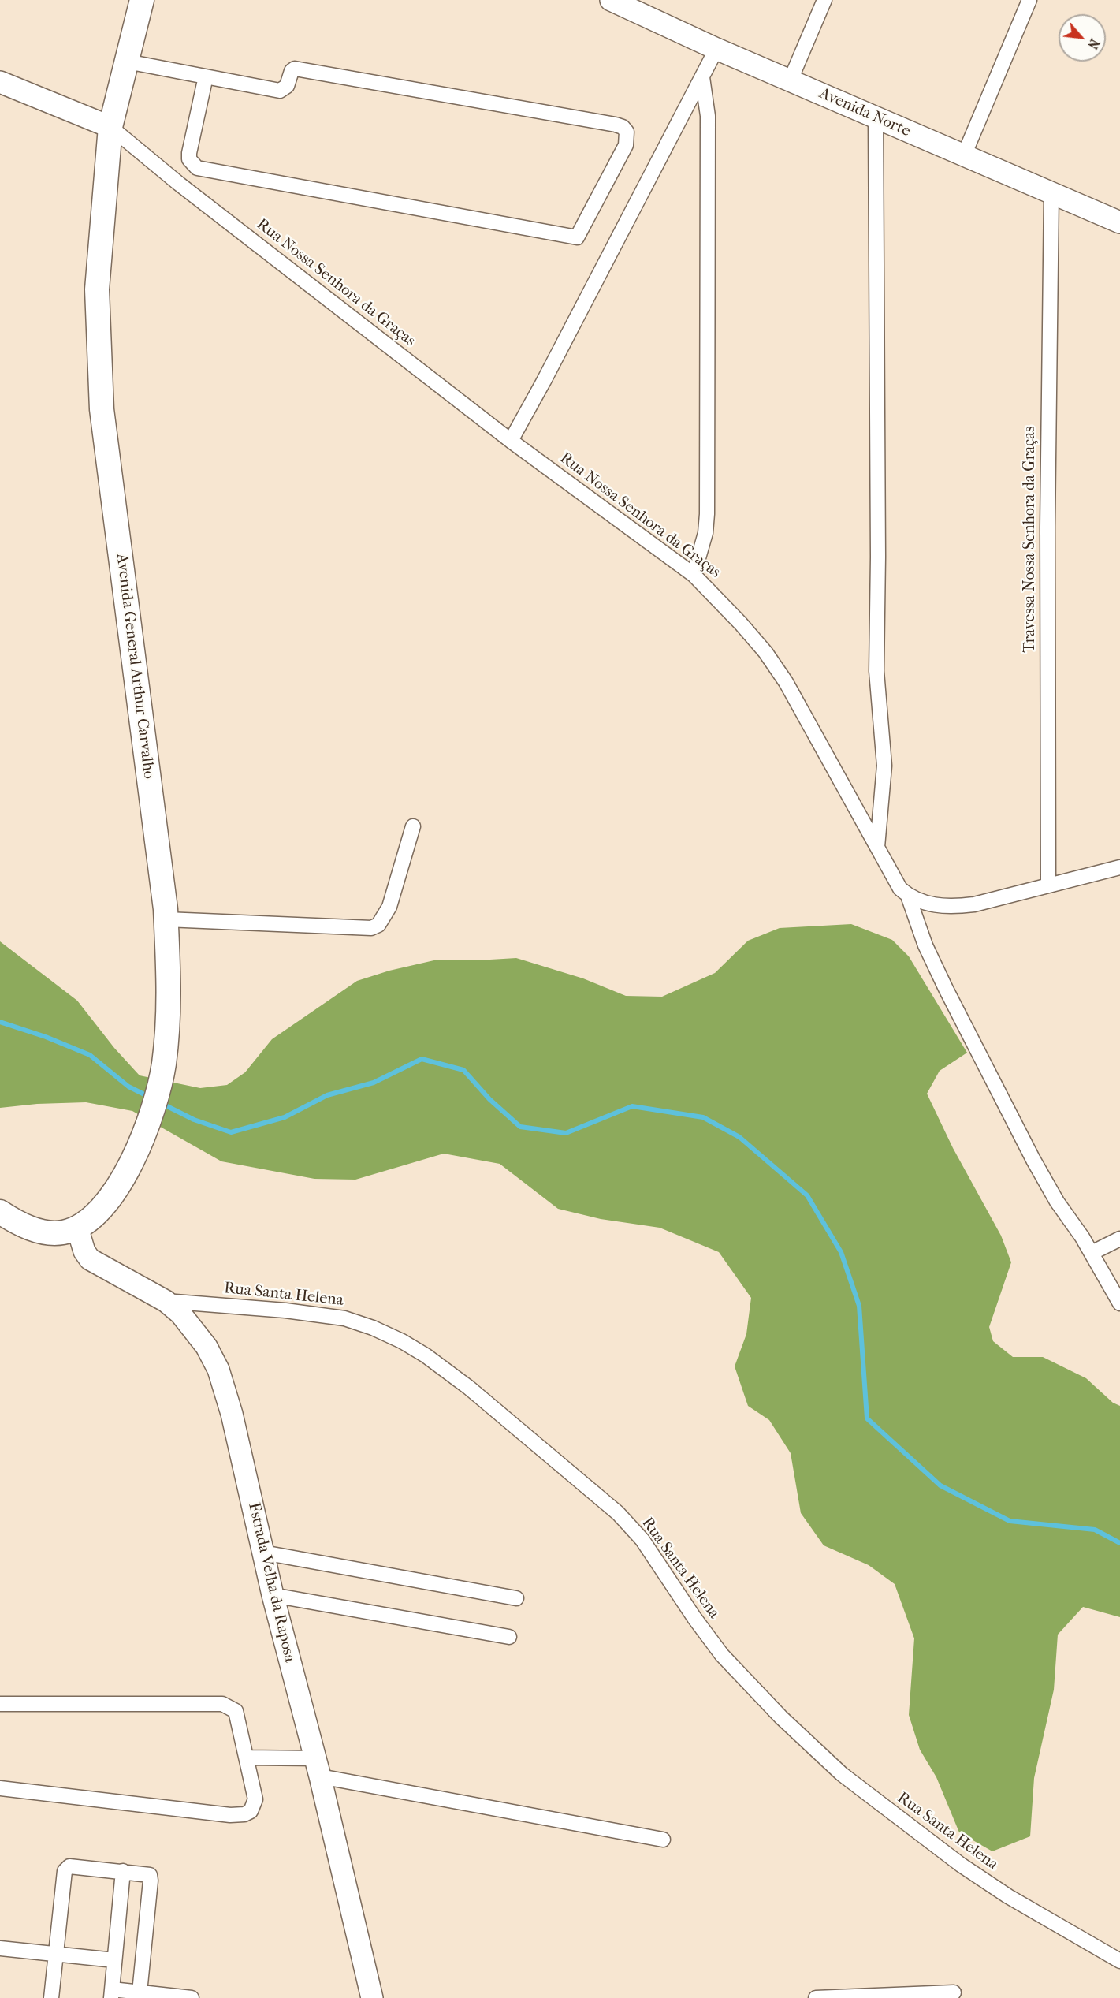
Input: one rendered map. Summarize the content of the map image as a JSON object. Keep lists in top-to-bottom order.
{
  "streets": {
    "main road": ["Avenida General Arthur Carvalho"],
    "street": [
      "Avenida Norte",
      "Rua Nossa Senhora da Graças",
      "Travessa Nossa Senhora da Graças",
      "Rua Santa Helena",
      "Estrada Velha da Raposa"
    ]
  },
  "crossings": [
    ["Avenida Norte", "Travessa Nossa Senhora da Graças"],
    ["Rua Nossa Senhora da Graças", "Avenida General Arthur Carvalho"],
    ["Avenida General Arthur Carvalho", "Estrada Velha da Raposa"],
    ["Rua Santa Helena", "Estrada Velha da Raposa"]
  ],
  "north": "bottom right"
}
